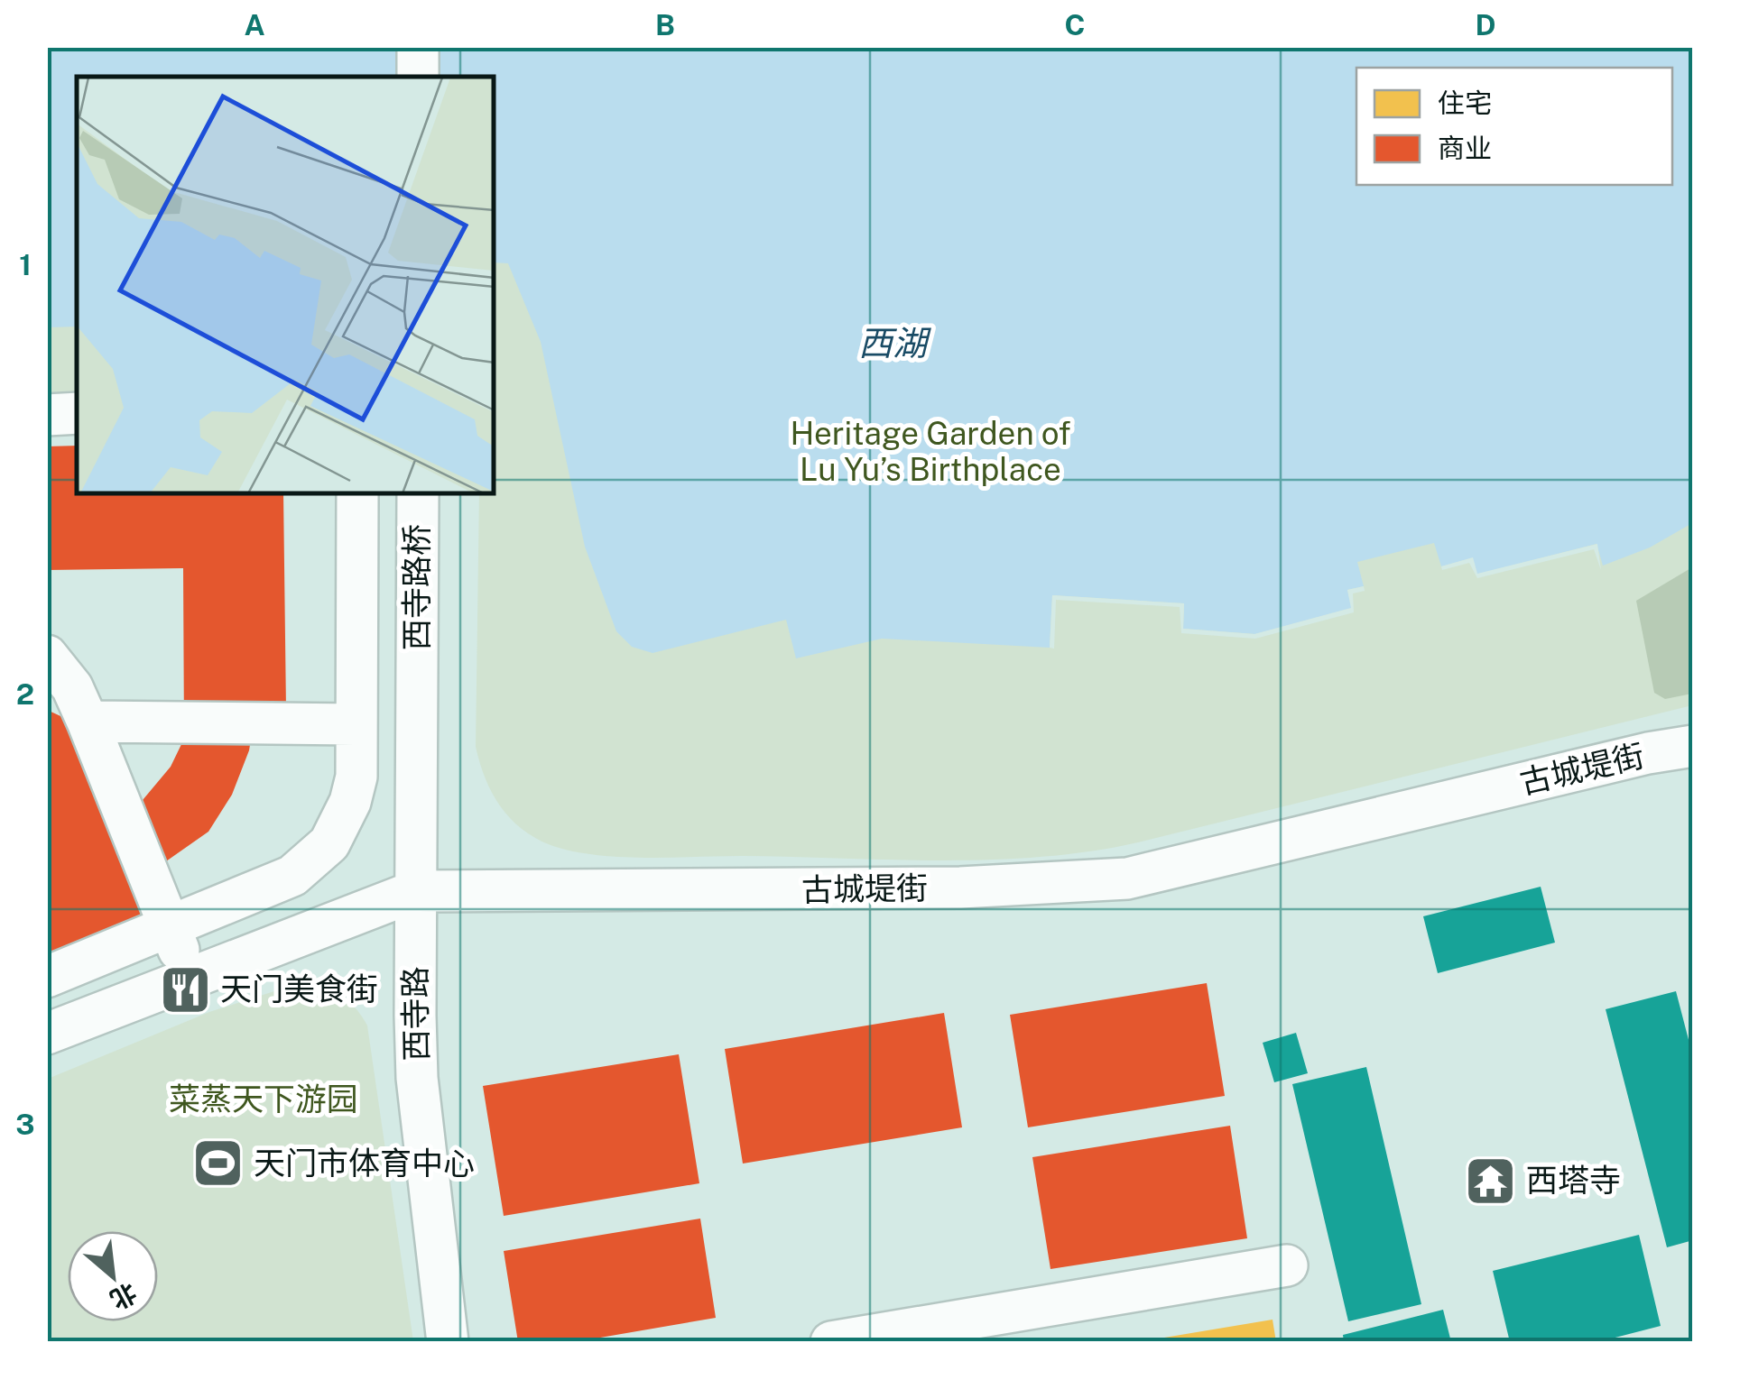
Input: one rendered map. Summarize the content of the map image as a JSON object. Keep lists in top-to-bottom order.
{
  "streets": {
    "street": ["西寺路桥", "古城堤街", "西寺路"]
  },
  "crossings": [
    ["西寺路桥", "西寺路"],
    ["古城堤街", "西寺路"]
  ],
  "water": ["西湖"],
  "parks": ["Heritage Garden of Lu Yu’s Birthplace", "菜蒸天下游园"],
  "places": {
    "restaurant": ["天门美食街"],
    "sports": ["天门市体育中心"],
    "temple": ["西塔寺"]
  },
  "legend": ["住宅", "商业"],
  "north": "bottom right",
  "grid": {
    "columns": [
      "A",
      "B",
      "C",
      "D"
    ],
    "rows": ["1", "2", "3"]
  }
}
